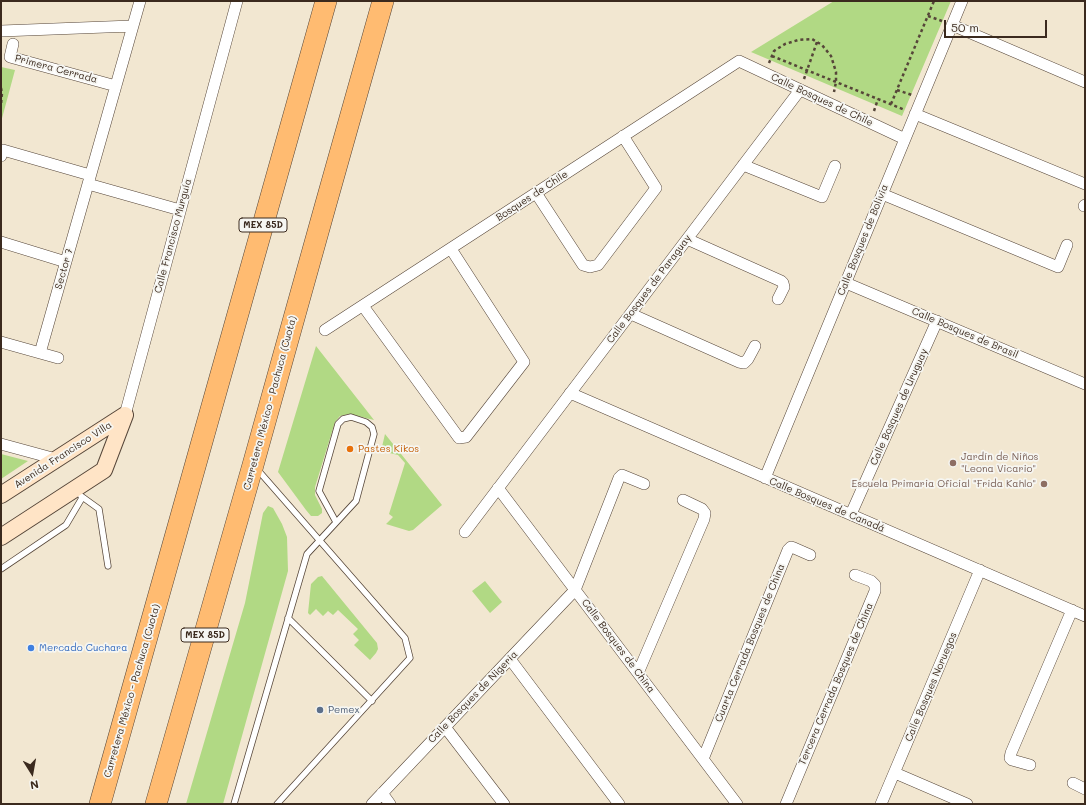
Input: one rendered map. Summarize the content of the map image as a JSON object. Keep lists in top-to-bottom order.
{
  "streets": {
    "highway": ["MEX 85D", "Carretera México - Pachuca (Cuota)"],
    "street": [
      "Primera Cerrada",
      "Calle Bosques de Chile",
      "Bosques de Chile",
      "Calle Francisco Murguía",
      "Calle Bosques de Bolivia",
      "Sector 7",
      "Calle Bosques de Paraguay",
      "Calle Bosques de Brasil",
      "Calle Bosques de Uruguay",
      "Avenida Francisco Villa",
      "Calle Bosques de Canadá",
      "Cuarta Cerrada Bosques de China",
      "Calle Bosques de China",
      "Tercera Cerrada Bosques de China",
      "Calle Bosques Noruegos",
      "Calle Bosques de Nigeria"
    ]
  },
  "crossings": [
    ["Primera Cerrada", "Sector 7"],
    ["Calle Bosques de Chile", "Bosques de Chile"],
    ["Calle Bosques de Chile", "Calle Bosques de Bolivia"],
    ["Calle Bosques de Chile", "Calle Bosques de Paraguay"],
    ["Calle Francisco Murguía", "Avenida Francisco Villa"],
    ["Calle Bosques de Bolivia", "Calle Bosques de Brasil"],
    ["Calle Bosques de Bolivia", "Calle Bosques de Canadá"],
    ["Calle Bosques de Paraguay", "Calle Bosques de Canadá"],
    ["Calle Bosques de Paraguay", "Calle Bosques de China"],
    ["Calle Bosques de Brasil", "Calle Bosques de Uruguay"],
    ["Calle Bosques de Uruguay", "Calle Bosques de Canadá"],
    ["Calle Bosques de Canadá", "Calle Bosques Noruegos"],
    ["Cuarta Cerrada Bosques de China", "Calle Bosques de China"],
    ["Calle Bosques de China", "Calle Bosques de Nigeria"]
  ],
  "places": [
    "Pastes Kikos",
    "Jardín de Niños \"Leona Vicario\"",
    "Escuela Primaria Oficial \"Frida Kahlo\"",
    "Mercado Cuchara",
    "Pemex"
  ],
  "scale_bar": "50 m",
  "north": "bottom"
}
